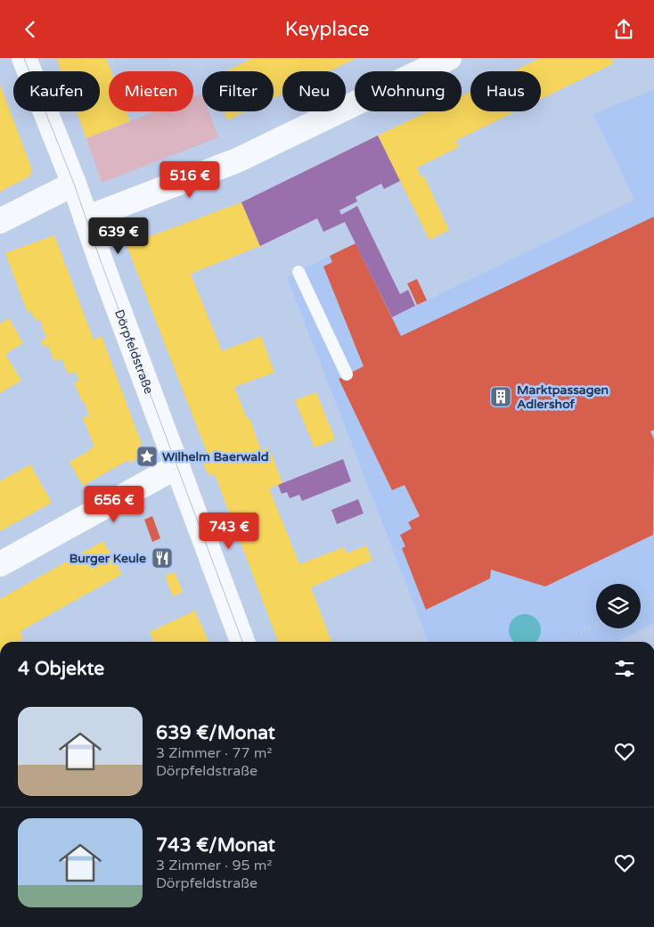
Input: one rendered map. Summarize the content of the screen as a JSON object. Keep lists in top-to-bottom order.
{
  "streets": {
    "street": ["Dörpfeldstraße"]
  },
  "places": {
    "building": ["Marktpassagen Adlershof"],
    "place": ["Wilhelm Baerwald"],
    "restaurant": ["Burger Keule"]
  },
  "page": {
    "header": "Keyplace",
    "chip": [
      "Kaufen",
      "Mieten",
      "Filter",
      "Neu",
      "Wohnung",
      "Haus"
    ],
    "price": [
      "516 €",
      "639 €",
      "656 €",
      "743 €"
    ],
    "heading": "4 Objekte",
    "list": [
      {
        "name": "639 €/Monat",
        "note": "3 Zimmer · 77 m² · Dörpfeldstraße"
      },
      {
        "name": "743 €/Monat",
        "note": "3 Zimmer · 95 m² · Dörpfeldstraße"
      }
    ]
  }
}
